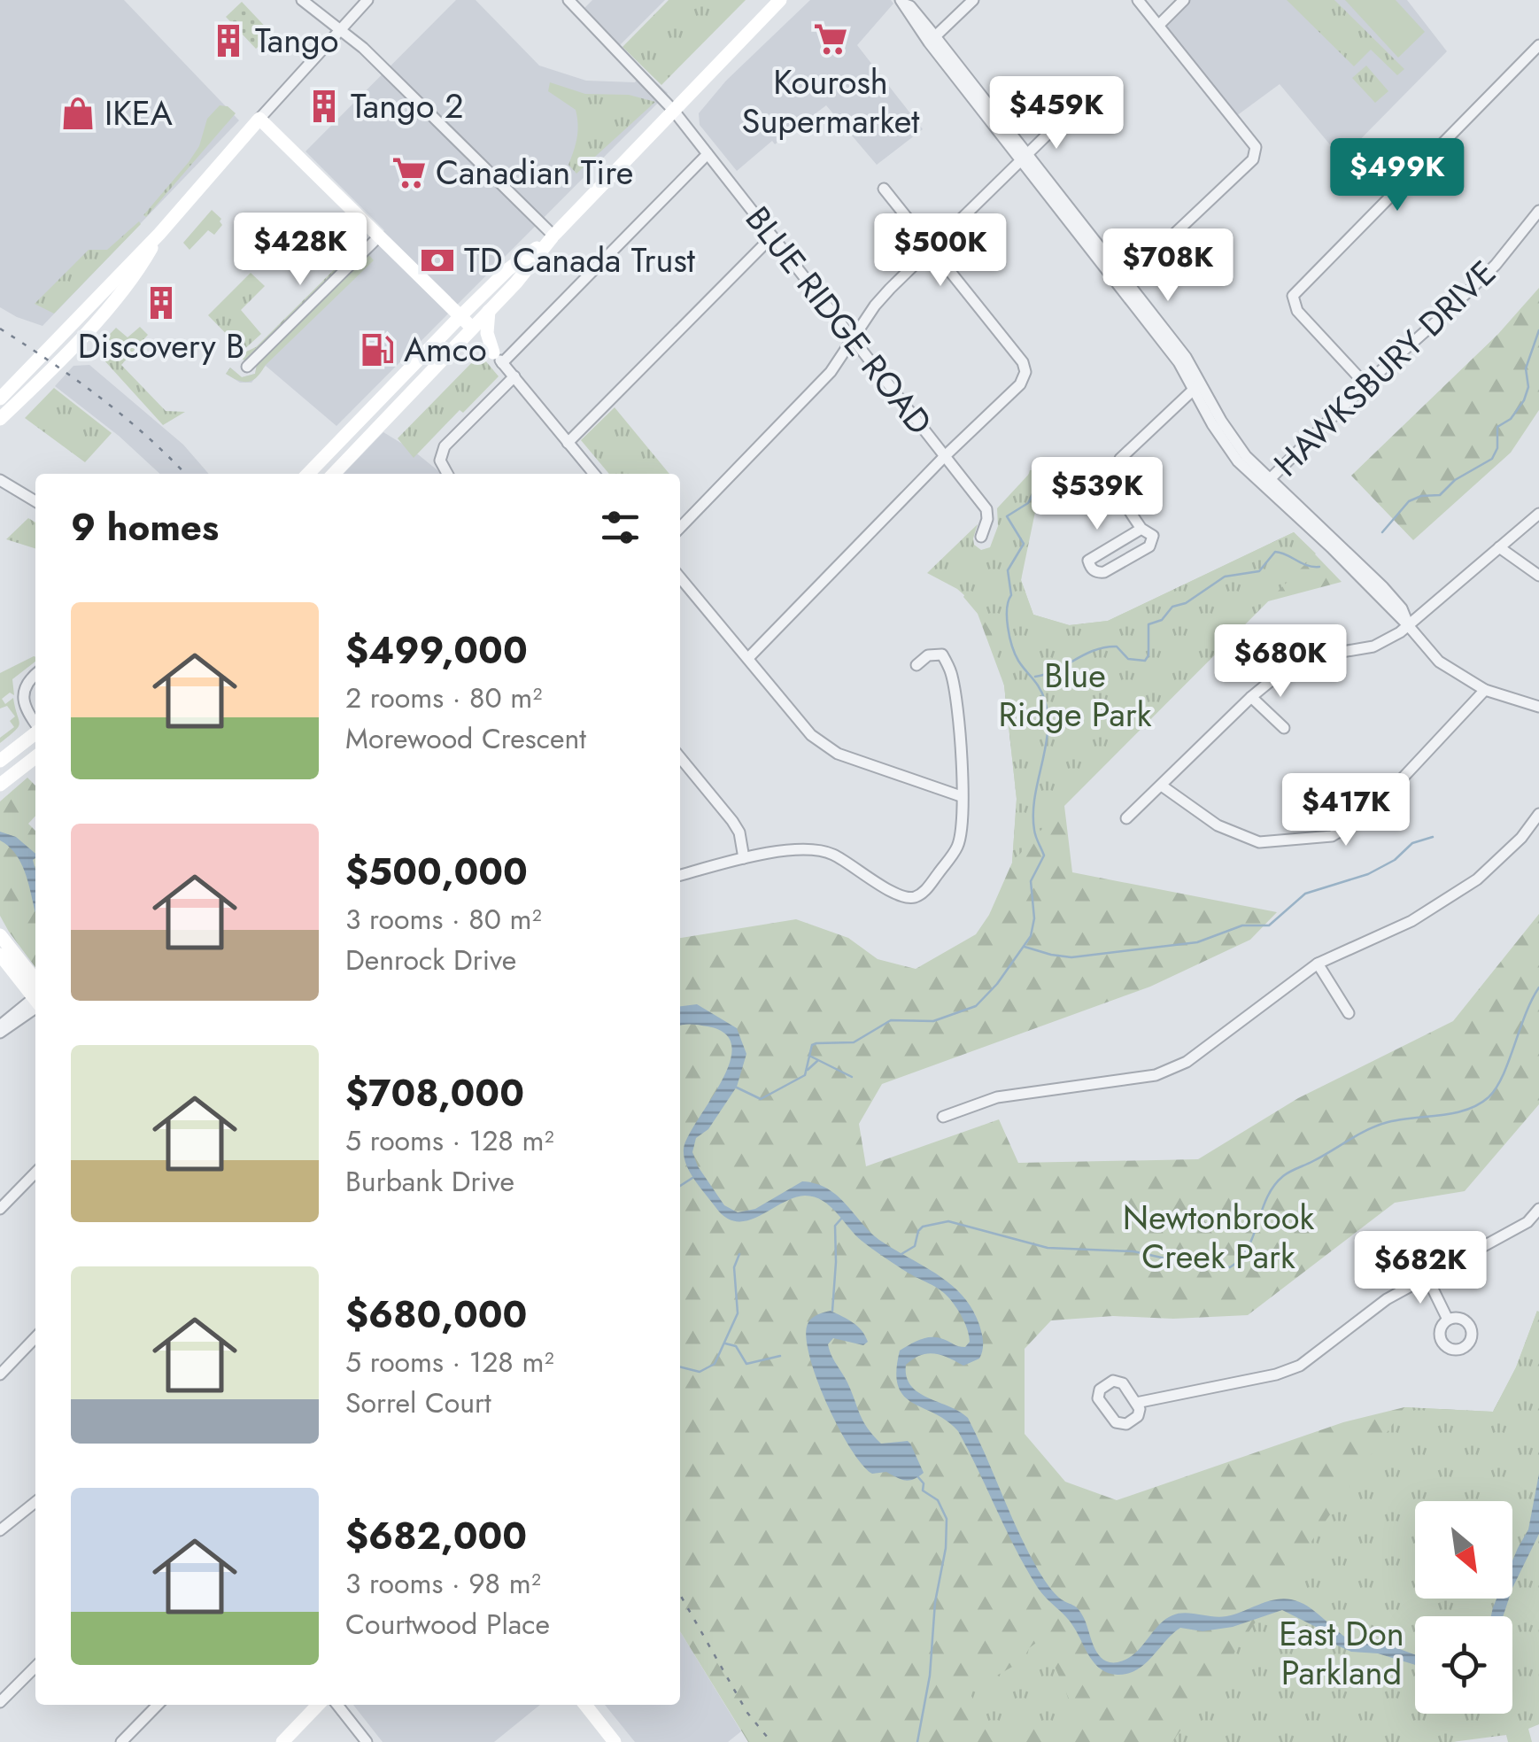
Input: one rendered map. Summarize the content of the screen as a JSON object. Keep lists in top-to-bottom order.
{
  "streets": {
    "street": ["BLUE RIDGE ROAD", "HAWKSBURY DRIVE"]
  },
  "parks": ["Blue Ridge Park", "Newtonbrook Creek Park", "East Don Parkland"],
  "places": {
    "supermarket": ["Kourosh Supermarket", "Canadian Tire"],
    "building": ["Tango", "Tango 2", "Discovery B"],
    "shop": ["IKEA"],
    "bank": ["TD Canada Trust"],
    "fuel station": ["Amco"]
  },
  "north": "bottom right",
  "page": {
    "price": [
      "$459K",
      "$499K",
      "$428K",
      "$500K",
      "$708K",
      "$539K",
      "$680K",
      "$417K",
      "$682K"
    ],
    "heading": "9 homes",
    "list": [
      {
        "name": "$499,000",
        "note": "2 rooms · 80 m² · Morewood Crescent"
      },
      {
        "name": "$500,000",
        "note": "3 rooms · 80 m² · Denrock Drive"
      },
      {
        "name": "$708,000",
        "note": "5 rooms · 128 m² · Burbank Drive"
      },
      {
        "name": "$680,000",
        "note": "5 rooms · 128 m² · Sorrel Court"
      },
      {
        "name": "$682,000",
        "note": "3 rooms · 98 m² · Courtwood Place"
      }
    ]
  }
}
